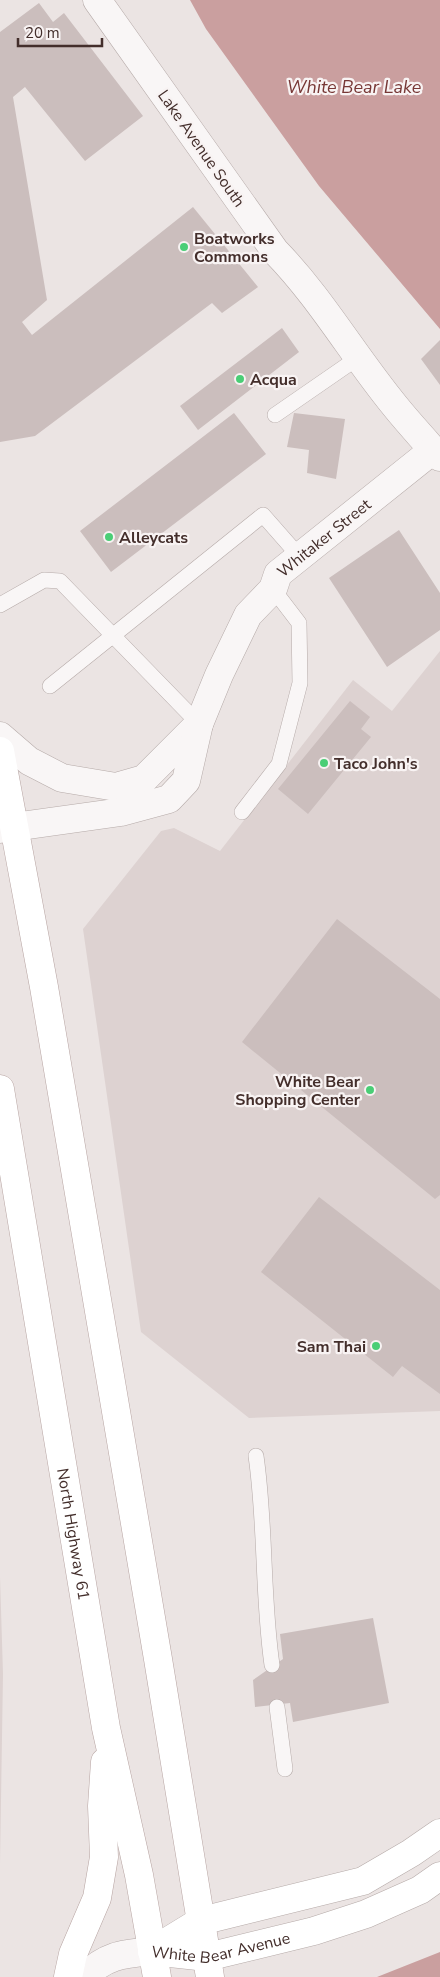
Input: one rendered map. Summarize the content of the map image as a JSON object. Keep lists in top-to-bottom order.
{
  "streets": {
    "main road": ["North Highway 61", "White Bear Avenue"],
    "street": ["Lake Avenue South", "Whitaker Street"]
  },
  "crossings": [
    ["Lake Avenue South", "Whitaker Street"],
    ["North Highway 61", "White Bear Avenue"]
  ],
  "water": ["White Bear Lake"],
  "places": [
    "Boatworks Commons",
    "Acqua",
    "Alleycats",
    "Taco John's",
    "White Bear Shopping Center",
    "Sam Thai"
  ],
  "scale_bar": "20 m"
}
